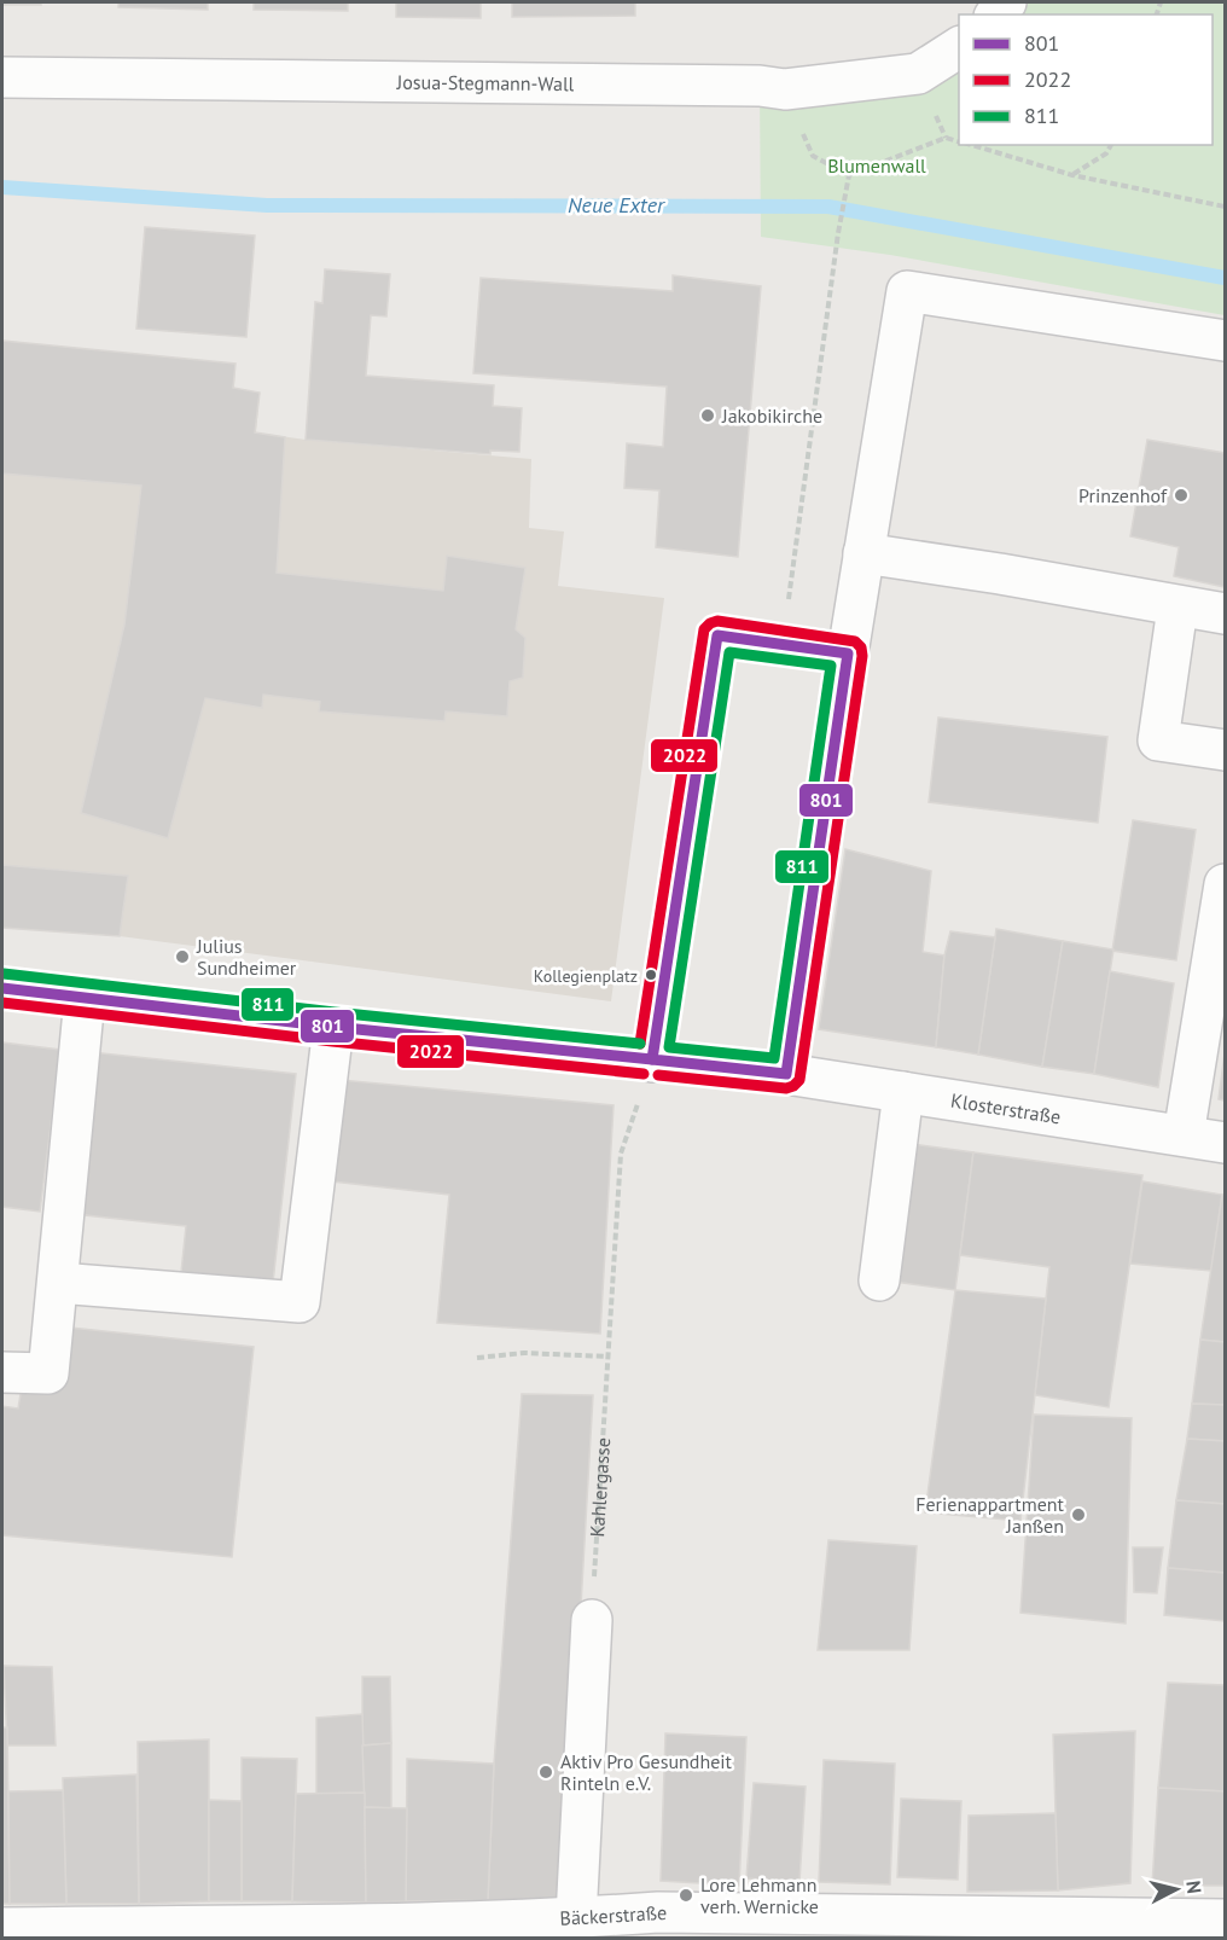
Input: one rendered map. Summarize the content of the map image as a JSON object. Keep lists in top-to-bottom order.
{
  "streets": {
    "street": ["Josua-Stegmann-Wall", "Klosterstraße", "Bäckerstraße"],
    "path": ["Kahlergasse"]
  },
  "crossings": [
    ["Klosterstraße", "Kahlergasse"]
  ],
  "water": ["Neue Exter"],
  "parks": ["Blumenwall"],
  "places": [
    "Jakobikirche",
    "Prinzenhof",
    "Julius Sundheimer",
    "Kollegienplatz",
    "Ferienappartment Janßen",
    "Aktiv Pro Gesundheit Rinteln e.V.",
    "Lore Lehmann verh. Wernicke"
  ],
  "lines": ["transit line 2022", "transit line 801", "transit line 811"],
  "legend": ["801", "2022", "811"],
  "north": "right"
}
